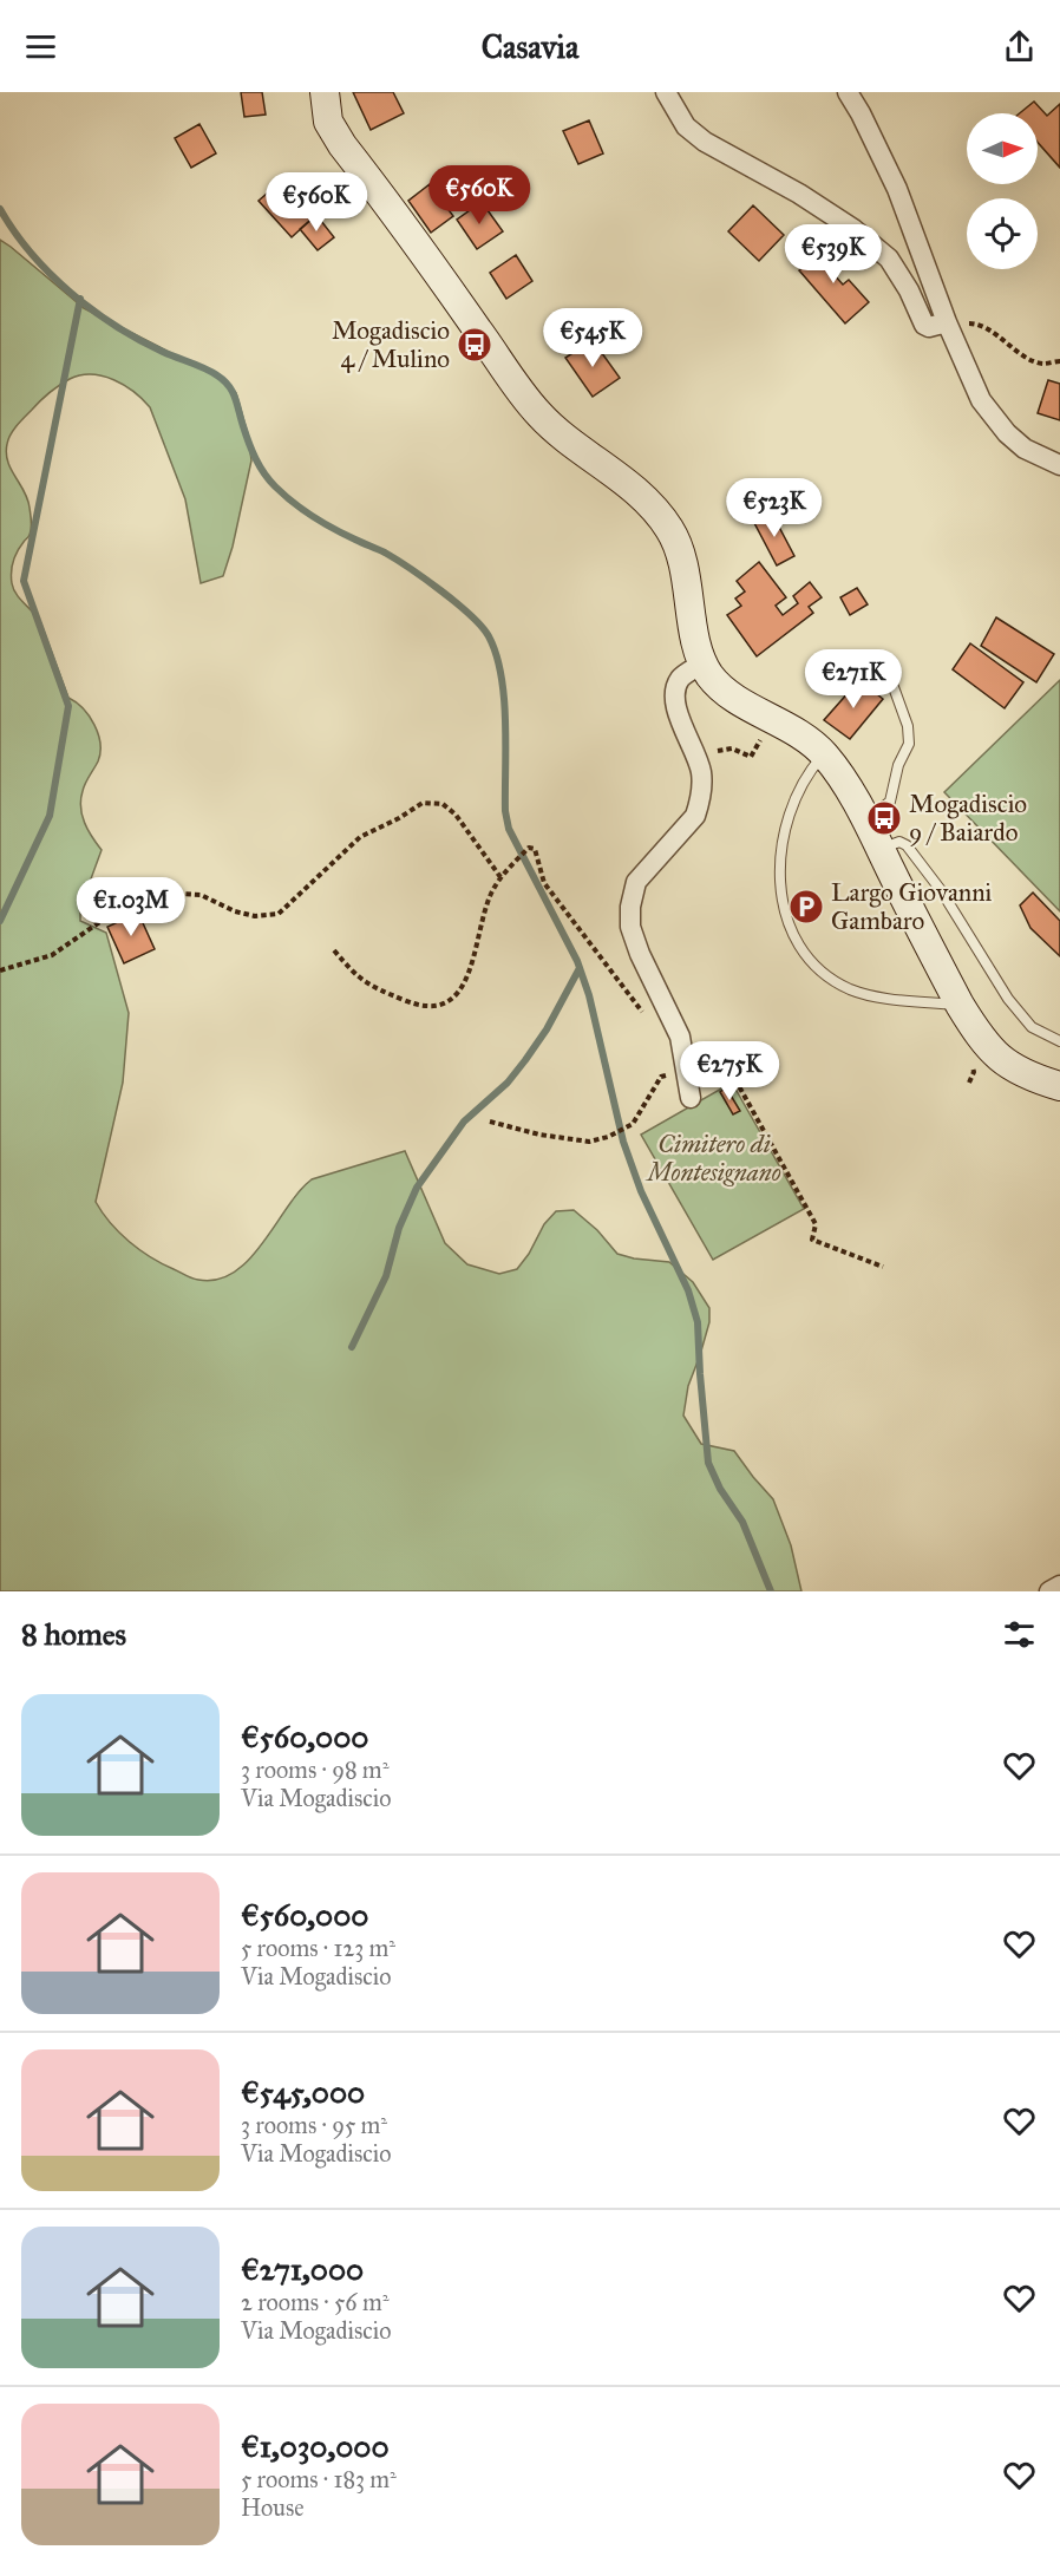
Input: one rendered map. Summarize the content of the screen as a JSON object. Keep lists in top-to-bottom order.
{
  "parks": ["Cimitero di Montesignano"],
  "places": {
    "bus stop": ["Mogadiscio 4 / Mulino", "Mogadiscio 9 / Baiardo"],
    "parking": ["Largo Giovanni Gambaro"]
  },
  "north": "right",
  "page": {
    "header": "Casavia",
    "price": [
      "€560K",
      "€560K",
      "€539K",
      "€545K",
      "€523K",
      "€271K",
      "€1.03M",
      "€275K"
    ],
    "heading": "8 homes",
    "list": [
      {
        "name": "€560,000",
        "note": "3 rooms · 98 m² · Via Mogadiscio"
      },
      {
        "name": "€560,000",
        "note": "5 rooms · 123 m² · Via Mogadiscio"
      },
      {
        "name": "€545,000",
        "note": "3 rooms · 95 m² · Via Mogadiscio"
      },
      {
        "name": "€271,000",
        "note": "2 rooms · 56 m² · Via Mogadiscio"
      },
      {
        "name": "€1,030,000",
        "note": "5 rooms · 183 m² · House"
      }
    ]
  }
}
